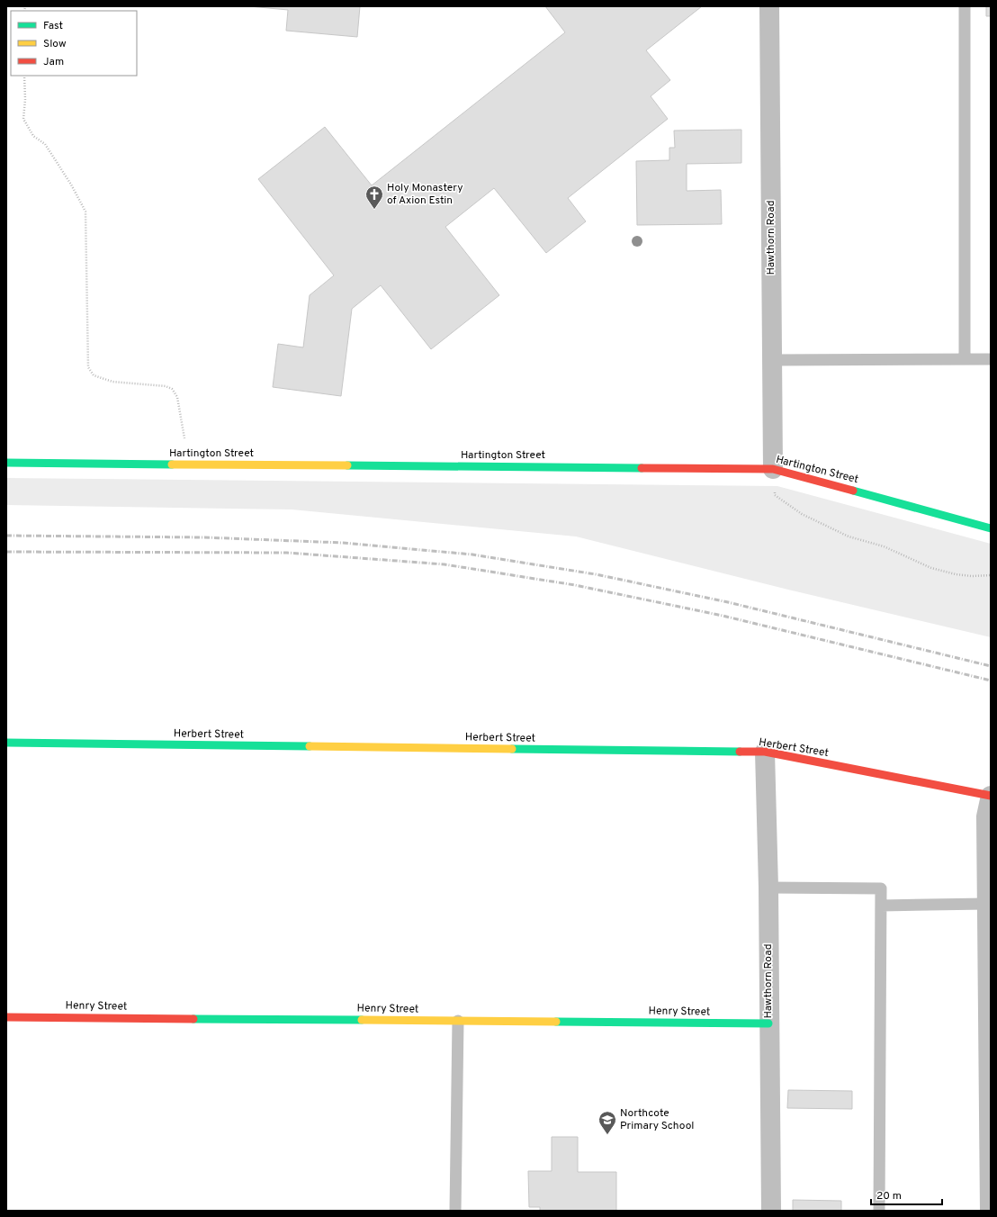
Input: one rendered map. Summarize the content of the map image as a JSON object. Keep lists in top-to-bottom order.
{
  "streets": {
    "street": [
      "Hawthorn Road",
      "Hartington Street",
      "Herbert Street",
      "Henry Street"
    ]
  },
  "crossings": [
    ["Hawthorn Road", "Hartington Street"],
    ["Hawthorn Road", "Herbert Street"],
    ["Hawthorn Road", "Henry Street"]
  ],
  "places": {
    "church": ["Holy Monastery of Axion Estin"],
    "school or university": ["Northcote Primary School"]
  },
  "legend": ["Fast", "Slow", "Jam"],
  "scale_bar": "20 m"
}
